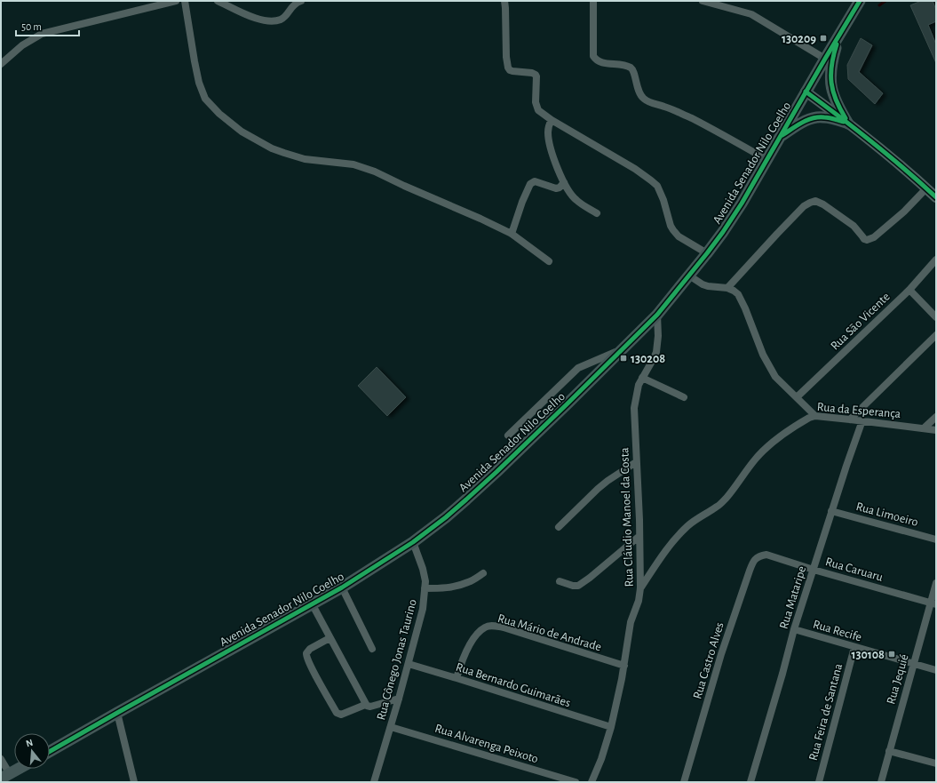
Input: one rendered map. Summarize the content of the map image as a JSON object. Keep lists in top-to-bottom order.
{
  "streets": {
    "main road": ["Avenida Senador Nilo Coelho"],
    "street": [
      "Rua São Vicente",
      "Rua da Esperança",
      "Rua Limoeiro",
      "Rua Cláudio Manoel da Costa",
      "Rua Caruaru",
      "Rua Mataripe",
      "Rua Recife",
      "Rua Mário de Andrade",
      "Rua Cônego Jonas Taurino",
      "Rua Castro Alves",
      "Rua Jequié",
      "Rua Bernardo Guimarães",
      "Rua Feira de Santana",
      "Rua Alvarenga Peixoto"
    ]
  },
  "crossings": [
    ["Avenida Senador Nilo Coelho", "Rua Cláudio Manoel da Costa"],
    ["Avenida Senador Nilo Coelho", "Rua Cônego Jonas Taurino"],
    ["Rua da Esperança", "Rua Cláudio Manoel da Costa"],
    ["Rua da Esperança", "Rua Mataripe"],
    ["Rua Limoeiro", "Rua Mataripe"],
    ["Rua Cláudio Manoel da Costa", "Rua Mário de Andrade"],
    ["Rua Cláudio Manoel da Costa", "Rua Bernardo Guimarães"],
    ["Rua Caruaru", "Rua Mataripe"],
    ["Rua Caruaru", "Rua Castro Alves"],
    ["Rua Caruaru", "Rua Jequié"],
    ["Rua Mataripe", "Rua Recife"],
    ["Rua Recife", "Rua Jequié"],
    ["Rua Recife", "Rua Feira de Santana"],
    ["Rua Mário de Andrade", "Rua Bernardo Guimarães"],
    ["Rua Cônego Jonas Taurino", "Rua Bernardo Guimarães"],
    ["Rua Cônego Jonas Taurino", "Rua Alvarenga Peixoto"]
  ],
  "places": {
    "transit": ["130209", "130208", "130108"]
  },
  "scale_bar": "50 m",
  "north": "top"
}
